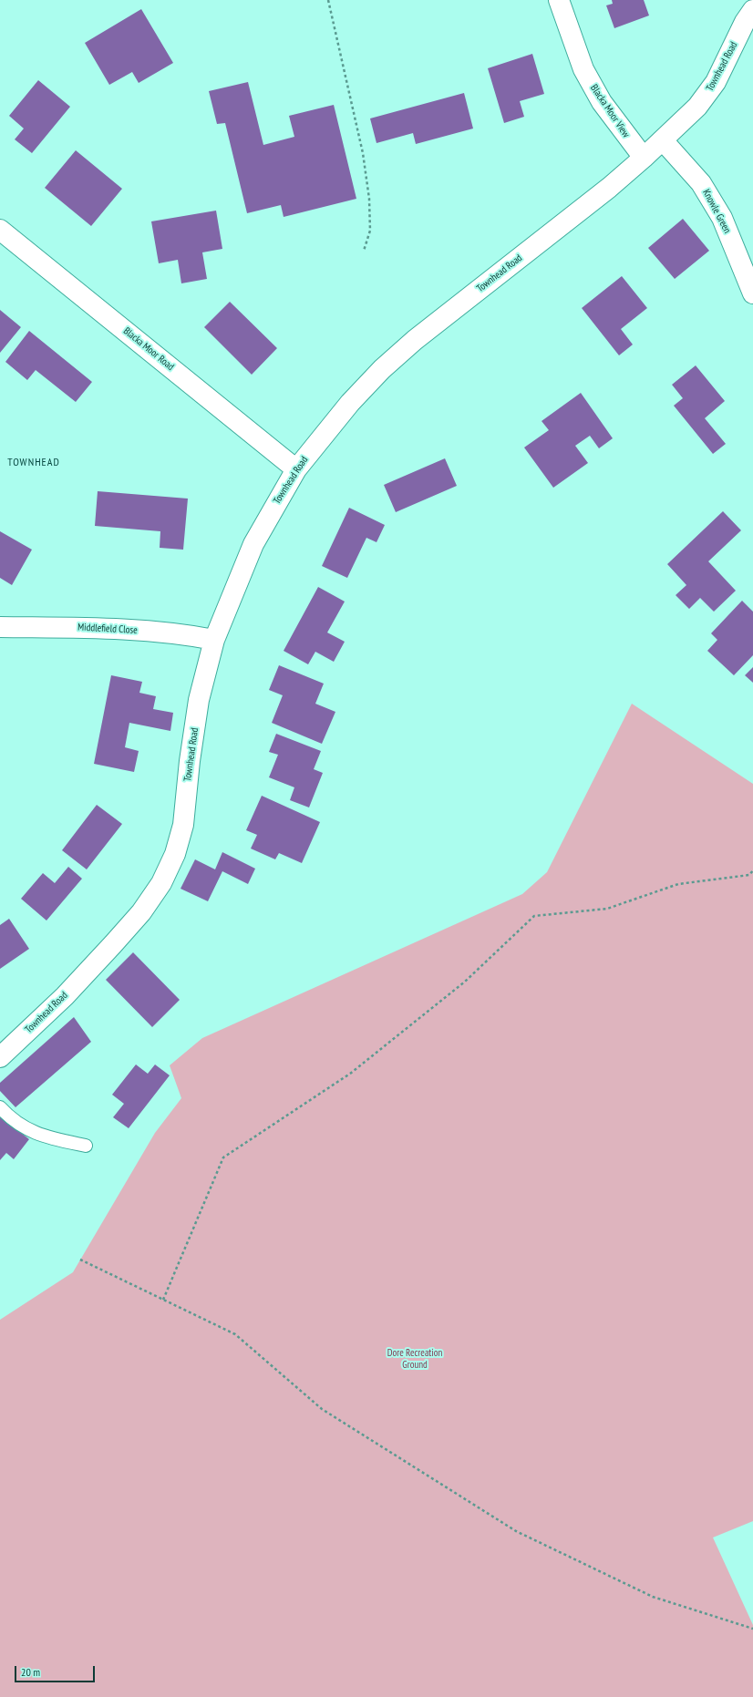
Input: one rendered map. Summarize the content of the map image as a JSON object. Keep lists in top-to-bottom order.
{
  "streets": {
    "street": [
      "Townhead Road",
      "Blacka Moor View",
      "Knowle Green",
      "Blacka Moor Road",
      "Middlefield Close"
    ]
  },
  "crossings": [
    ["Townhead Road", "Blacka Moor View"],
    ["Townhead Road", "Knowle Green"],
    ["Townhead Road", "Blacka Moor Road"],
    ["Townhead Road", "Middlefield Close"]
  ],
  "districts": ["TOWNHEAD"],
  "parks": ["Dore Recreation Ground"],
  "scale_bar": "20 m"
}
